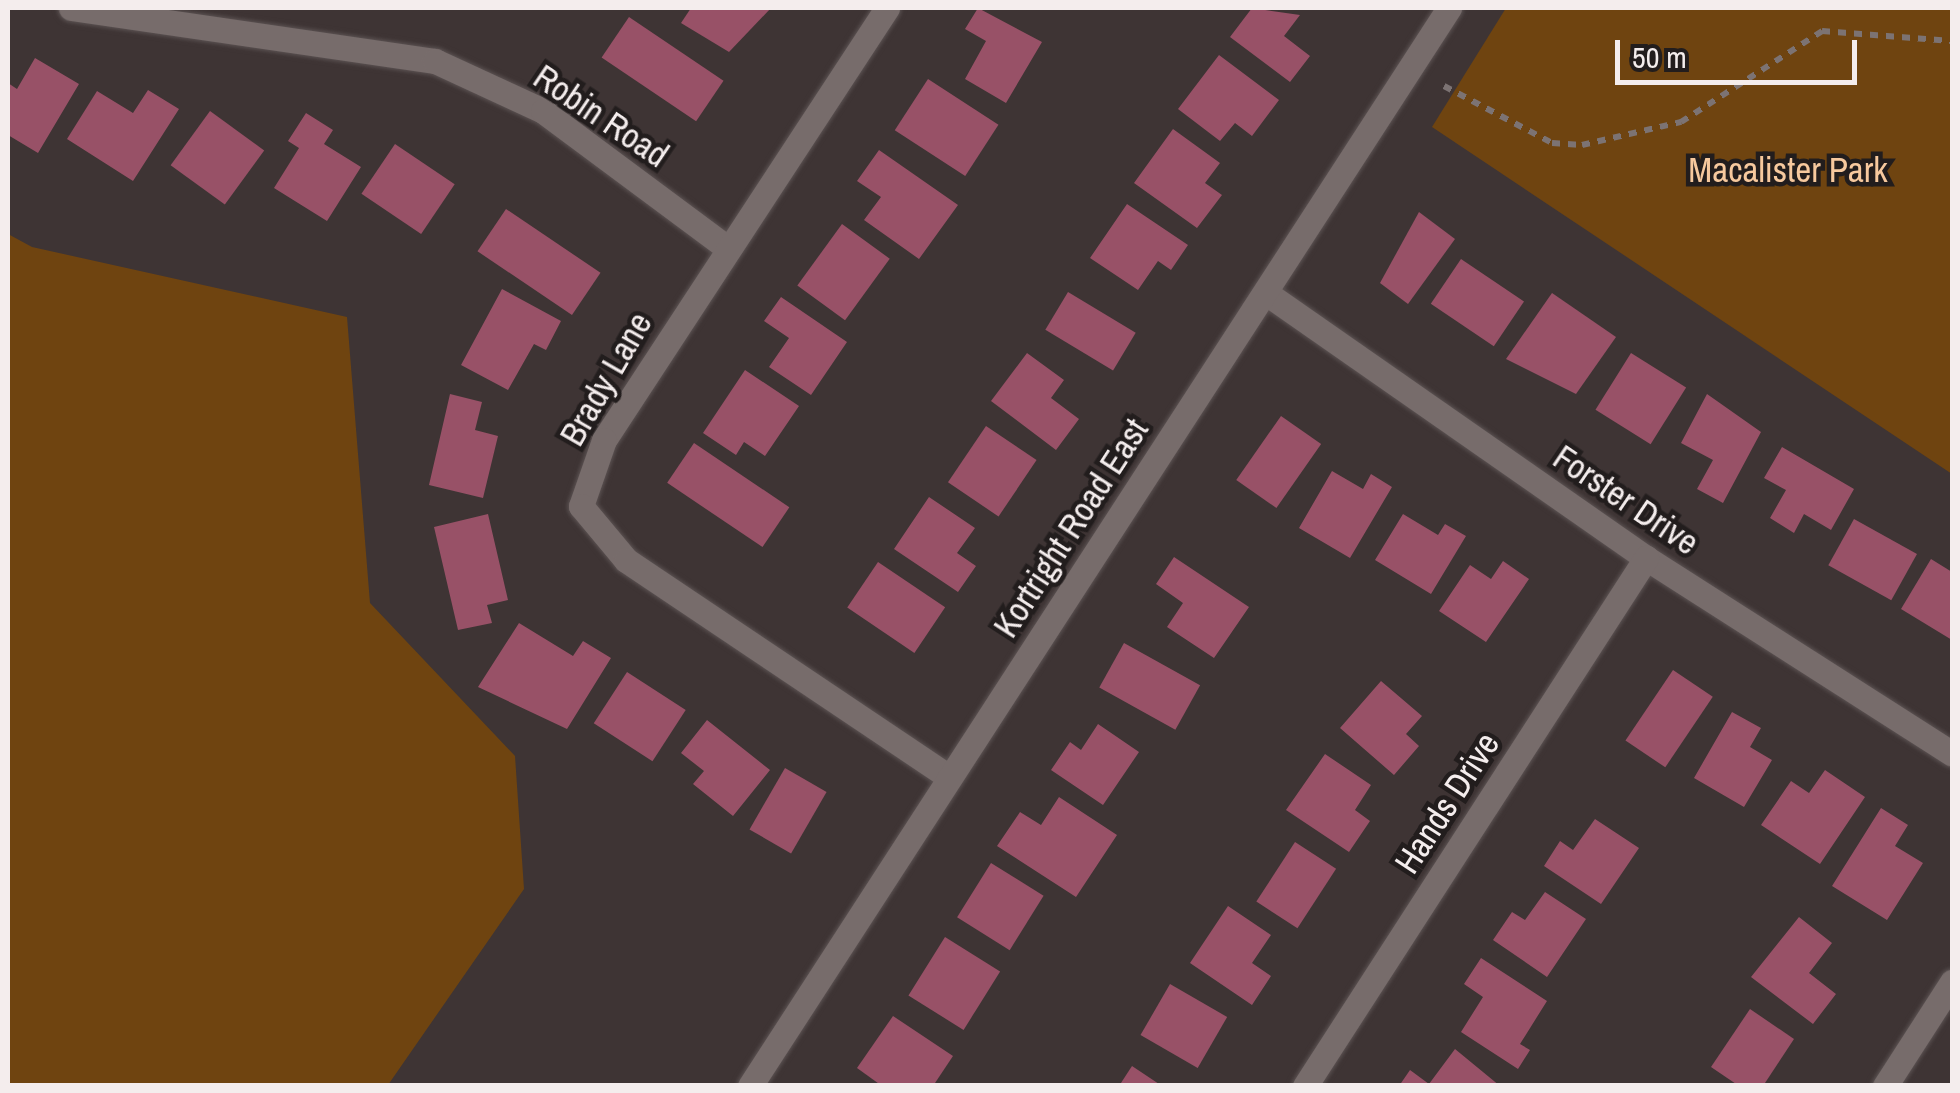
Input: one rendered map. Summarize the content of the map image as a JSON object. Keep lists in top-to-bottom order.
{
  "streets": {
    "street": [
      "Robin Road",
      "Brady Lane",
      "Forster Drive",
      "Kortright Road East",
      "Hands Drive"
    ]
  },
  "crossings": [
    ["Robin Road", "Brady Lane"],
    ["Brady Lane", "Kortright Road East"],
    ["Forster Drive", "Kortright Road East"],
    ["Forster Drive", "Hands Drive"]
  ],
  "parks": ["Macalister Park"],
  "scale_bar": "50 m"
}
